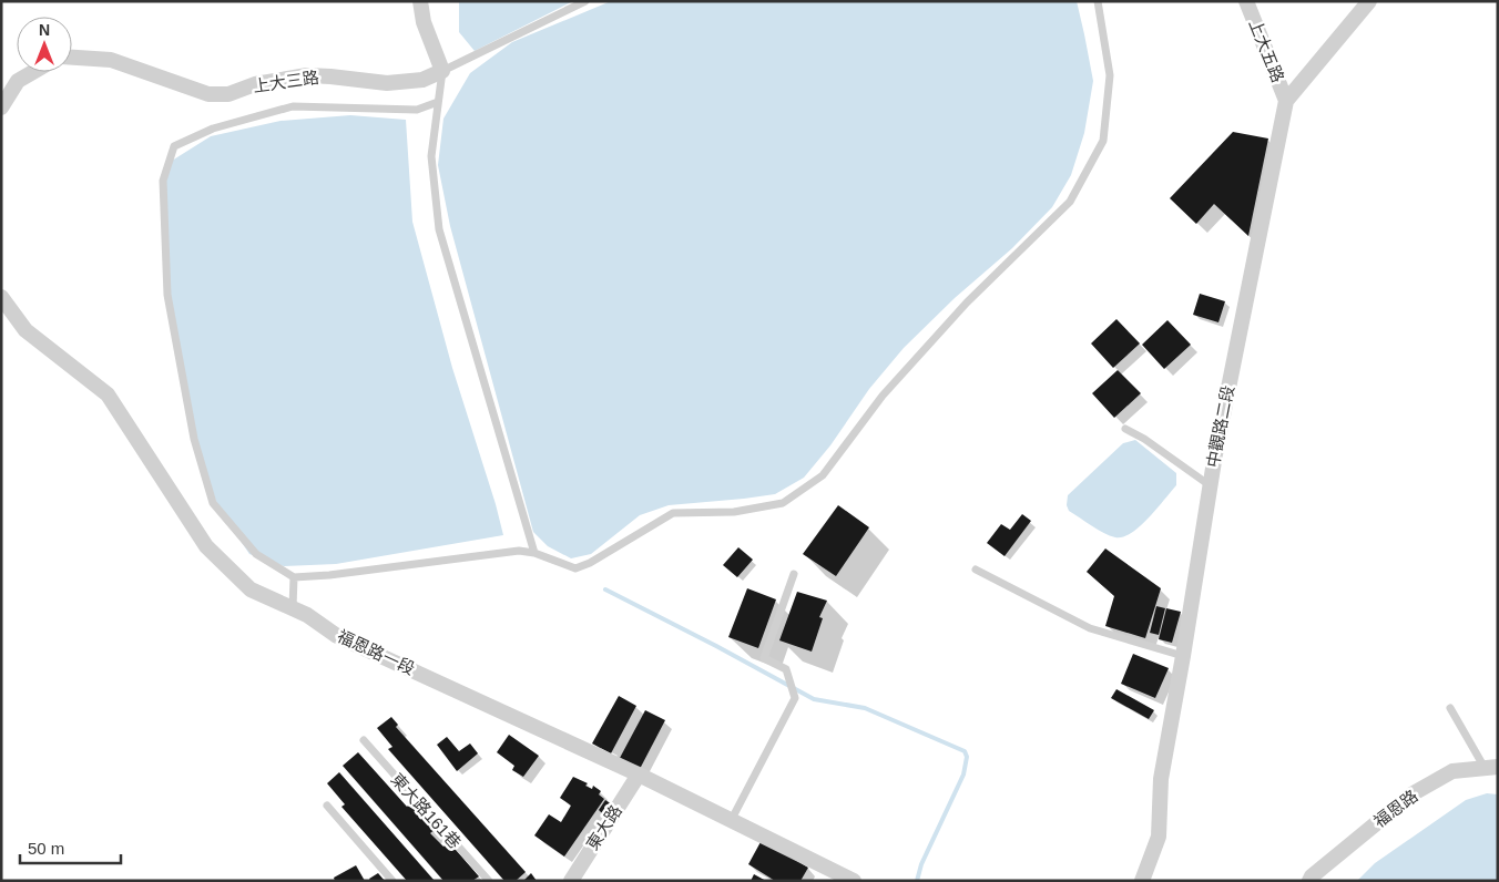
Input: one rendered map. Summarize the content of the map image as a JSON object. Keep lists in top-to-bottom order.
{
  "streets": {
    "street": [
      "上大五路",
      "上大三路",
      "中觀路二段",
      "福恩路一段",
      "福恩路",
      "東大路"
    ],
    "lane": ["東大路161巷"]
  },
  "crossings": [
    ["上大五路", "中觀路二段"],
    ["福恩路一段", "東大路"]
  ],
  "scale_bar": "50 m",
  "north": "top"
}
